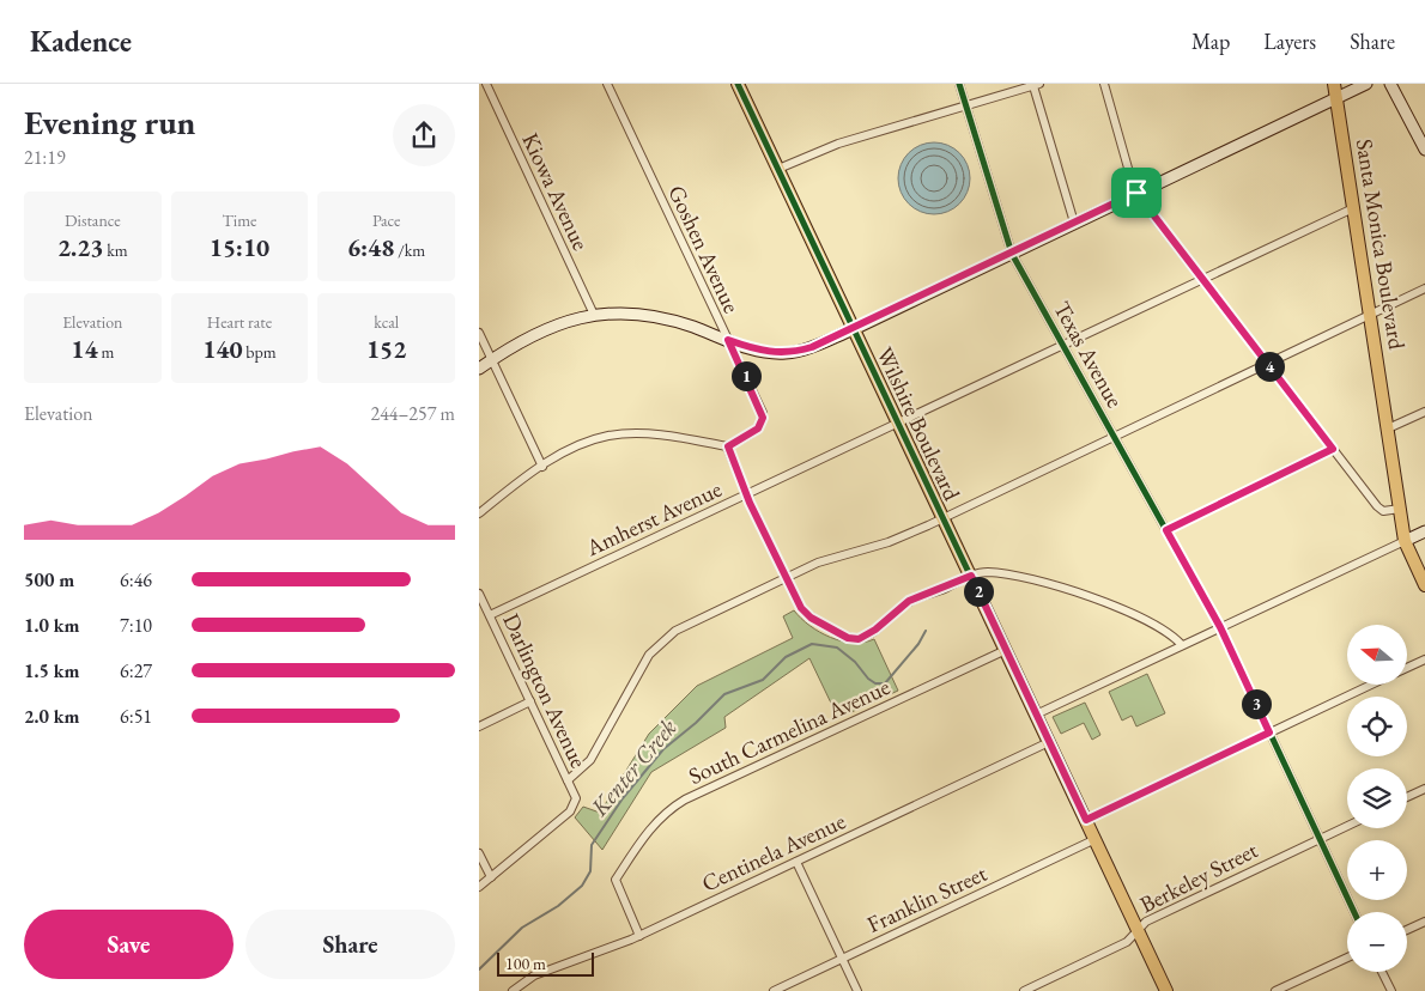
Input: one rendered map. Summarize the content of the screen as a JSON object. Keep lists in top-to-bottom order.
{
  "streets": {
    "main road": ["Santa Monica Boulevard", "Wilshire Boulevard"],
    "street": [
      "Kiowa Avenue",
      "Goshen Avenue",
      "Texas Avenue",
      "Amherst Avenue",
      "Darlington Avenue",
      "South Carmelina Avenue",
      "Centinela Avenue",
      "Berkeley Street",
      "Franklin Street"
    ]
  },
  "crossings": [
    ["Santa Monica Boulevard", "Amherst Avenue"],
    ["Texas Avenue", "Amherst Avenue"],
    ["Texas Avenue", "Berkeley Street"],
    ["Wilshire Boulevard", "Amherst Avenue"],
    ["Wilshire Boulevard", "South Carmelina Avenue"],
    ["Wilshire Boulevard", "Centinela Avenue"],
    ["Wilshire Boulevard", "Berkeley Street"],
    ["Wilshire Boulevard", "Franklin Street"],
    ["Amherst Avenue", "Darlington Avenue"],
    ["South Carmelina Avenue", "Centinela Avenue"]
  ],
  "water": ["Kenter Creek"],
  "scale_bar": "100 m",
  "north": "left",
  "page": {
    "header": "Kadence",
    "nav": ["Map", "Layers", "Share"],
    "heading": ["Evening run", "21:19"],
    "stats": [
      ["Distance", "2.23 km"],
      ["Time", "15:10"],
      ["Pace", "6:48 /km"],
      ["Elevation", "14 m"],
      ["Heart rate", "140 bpm"],
      ["kcal", "152"]
    ],
    "pins": [
      "4",
      "1",
      "2",
      "3"
    ],
    "chart": ["Elevation", "244–257 m"],
    "list": [
      {
        "name": "500 m",
        "note": "6:46"
      },
      {
        "name": "1.0 km",
        "note": "7:10"
      },
      {
        "name": "1.5 km",
        "note": "6:27"
      },
      {
        "name": "2.0 km",
        "note": "6:51"
      }
    ],
    "map_buttons": ["+", "−"],
    "buttons": ["Save", "Share"],
    "scale": "100 m"
  }
}
